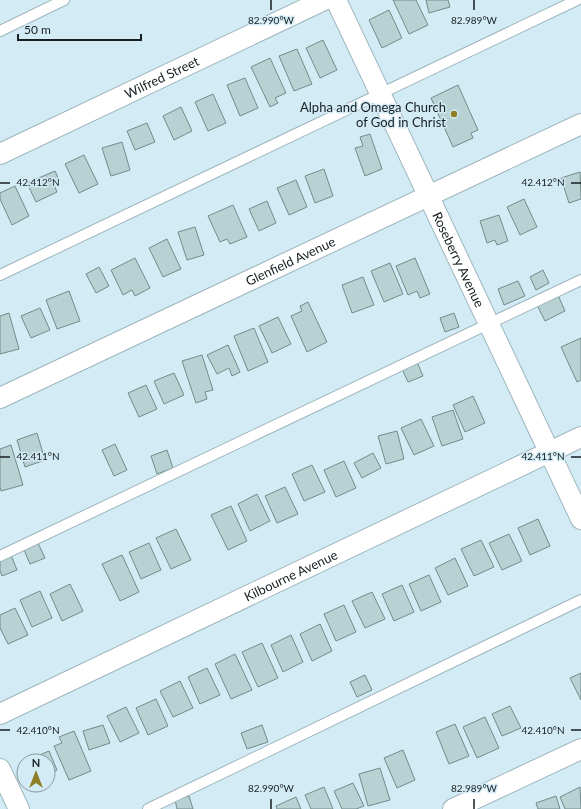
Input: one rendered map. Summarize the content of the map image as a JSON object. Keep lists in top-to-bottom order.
{
  "streets": {
    "street": [
      "Wilfred Street",
      "Roseberry Avenue",
      "Glenfield Avenue",
      "Kilbourne Avenue"
    ]
  },
  "crossings": [
    ["Roseberry Avenue", "Glenfield Avenue"],
    ["Roseberry Avenue", "Kilbourne Avenue"]
  ],
  "places": ["Alpha and Omega Church of God in Christ"],
  "scale_bar": "50 m",
  "north": "top",
  "coordinates": [
    "82.990°W",
    "82.989°W",
    "42.412°N",
    "42.411°N",
    "42.410°N"
  ]
}
